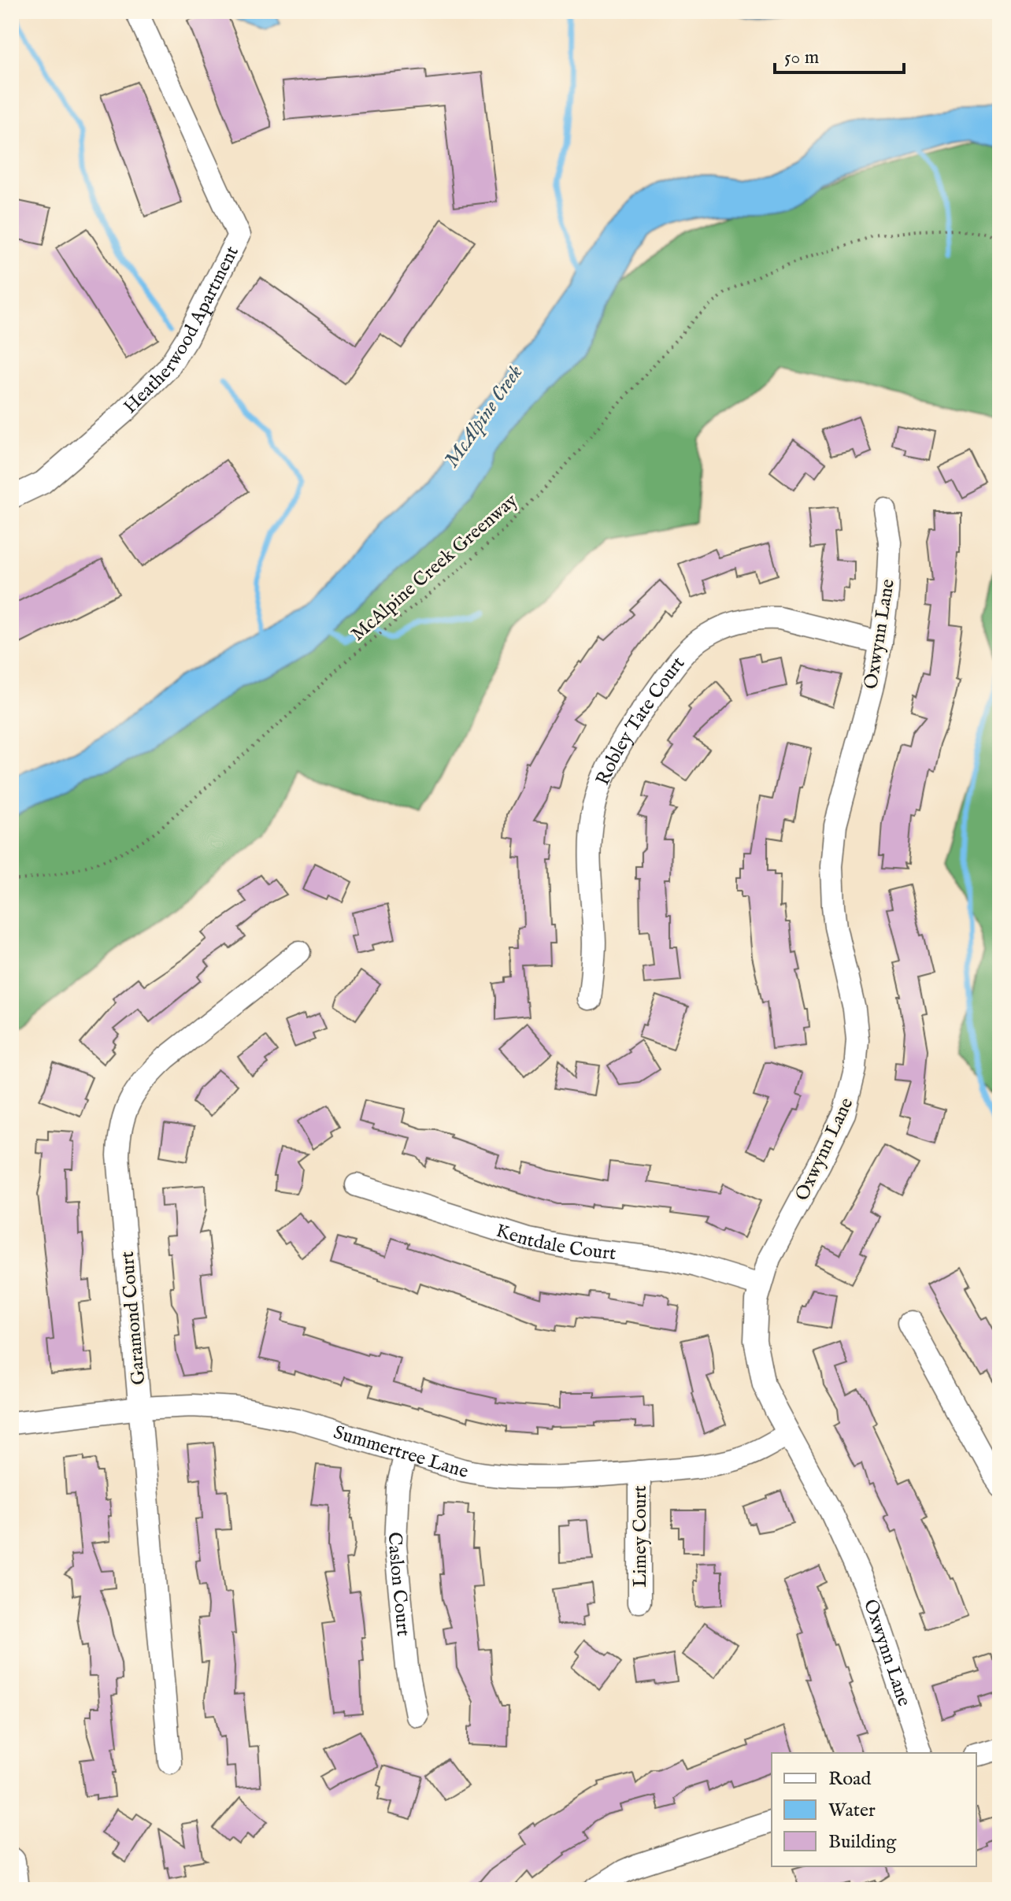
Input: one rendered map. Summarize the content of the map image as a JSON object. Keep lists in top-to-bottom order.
{
  "streets": {
    "street": [
      "Heatherwood Apartment",
      "Oxwynn Lane",
      "Robley Tate Court",
      "Kentdale Court",
      "Garamond Court",
      "Summertree Lane",
      "Limey Court",
      "Caslon Court"
    ],
    "path": ["McAlpine Creek Greenway"]
  },
  "crossings": [
    ["Oxwynn Lane", "Robley Tate Court"],
    ["Oxwynn Lane", "Kentdale Court"],
    ["Oxwynn Lane", "Summertree Lane"],
    ["Garamond Court", "Summertree Lane"],
    ["Summertree Lane", "Limey Court"],
    ["Summertree Lane", "Caslon Court"]
  ],
  "water": ["McAlpine Creek"],
  "legend": ["Road", "Water", "Building"],
  "scale_bar": "50 m"
}
